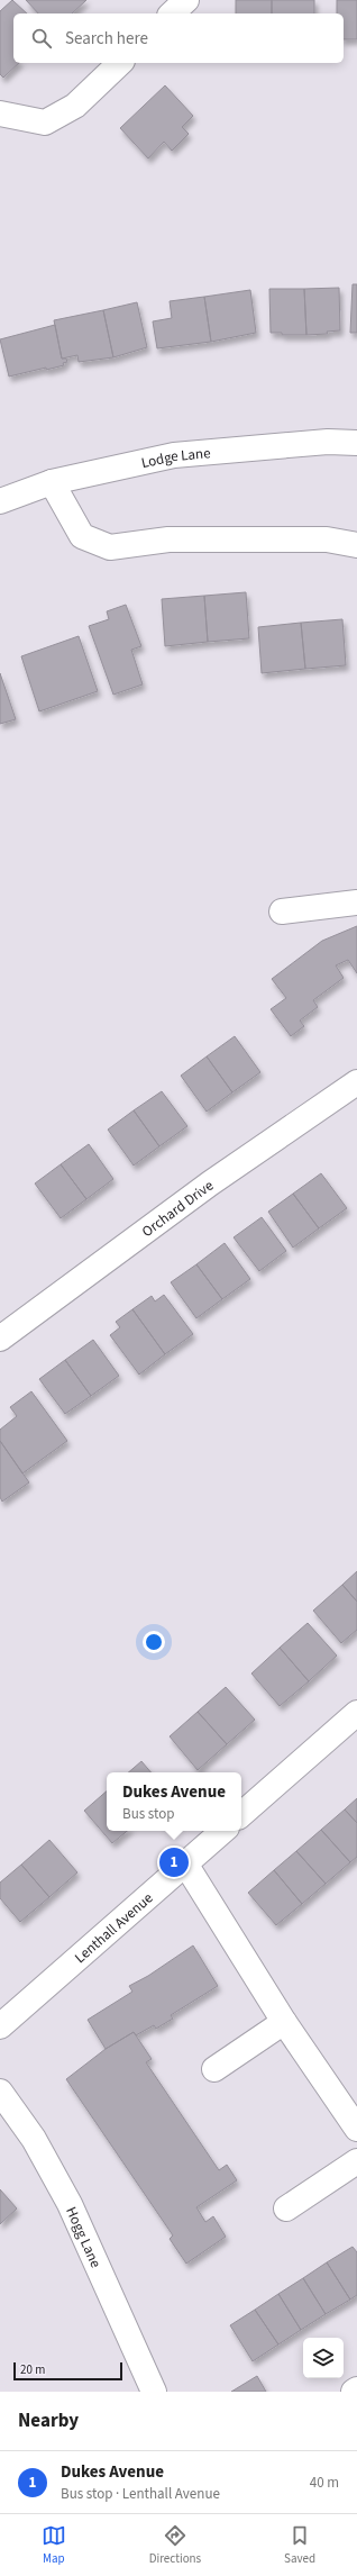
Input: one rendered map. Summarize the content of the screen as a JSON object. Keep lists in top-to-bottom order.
{
  "streets": {
    "street": [
      "Lodge Lane",
      "Orchard Drive",
      "Lenthall Avenue",
      "Hogg Lane"
    ]
  },
  "scale_bar": "20 m",
  "page": {
    "search": "Search here",
    "popup": ["Dukes Avenue", "Bus stop"],
    "pins": "1",
    "scale": "20 m",
    "heading": "Nearby",
    "list": [
      {
        "mark": "1",
        "name": "Dukes Avenue",
        "note": "Bus stop · Lenthall Avenue",
        "value": "40 m"
      }
    ],
    "nav": ["Map", "Directions", "Saved"]
  }
}
